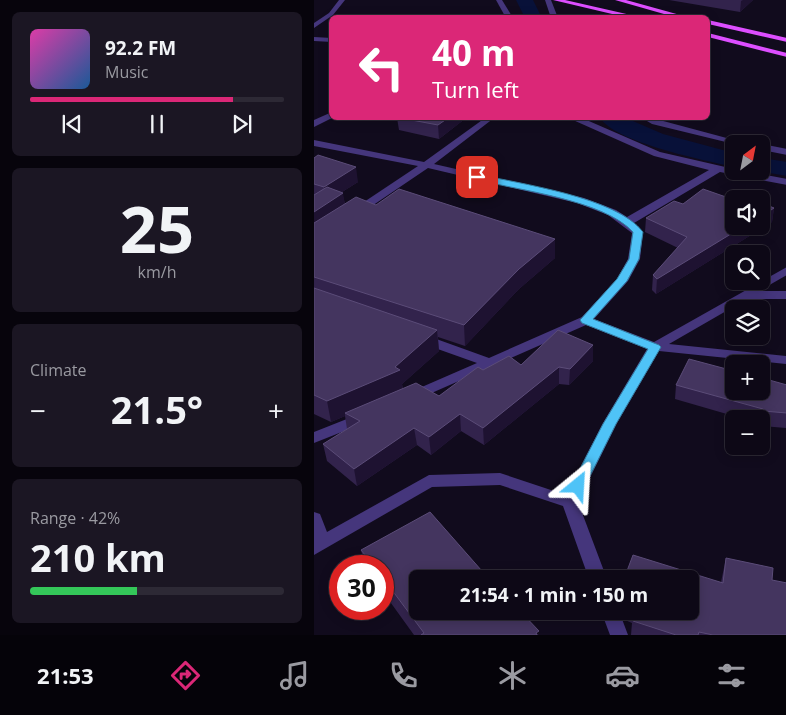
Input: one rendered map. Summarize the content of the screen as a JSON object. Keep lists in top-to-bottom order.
{
  "north": "top right",
  "page": {
    "turn": ["40 m", "Turn left"],
    "song": ["92.2 FM", "Music"],
    "map_buttons": ["+", "−"],
    "tile": [
      ["25", "km/h"],
      "Climate",
      ["Range · 42%", "210 km"]
    ],
    "heat": ["−", "21.5°", "+"],
    "limit": "30",
    "trip": "21:54 · 1 min · 150 m",
    "tabs": "21:53"
  }
}
